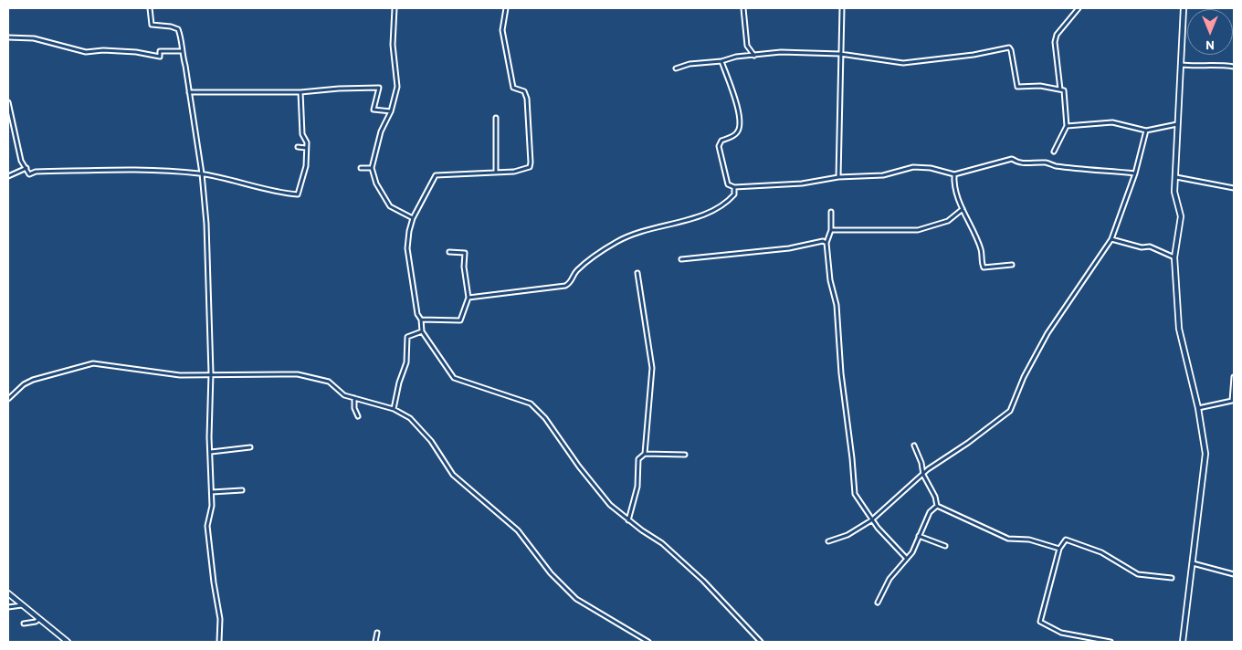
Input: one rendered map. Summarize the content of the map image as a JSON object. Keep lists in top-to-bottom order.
{
  "north": "bottom"
}
